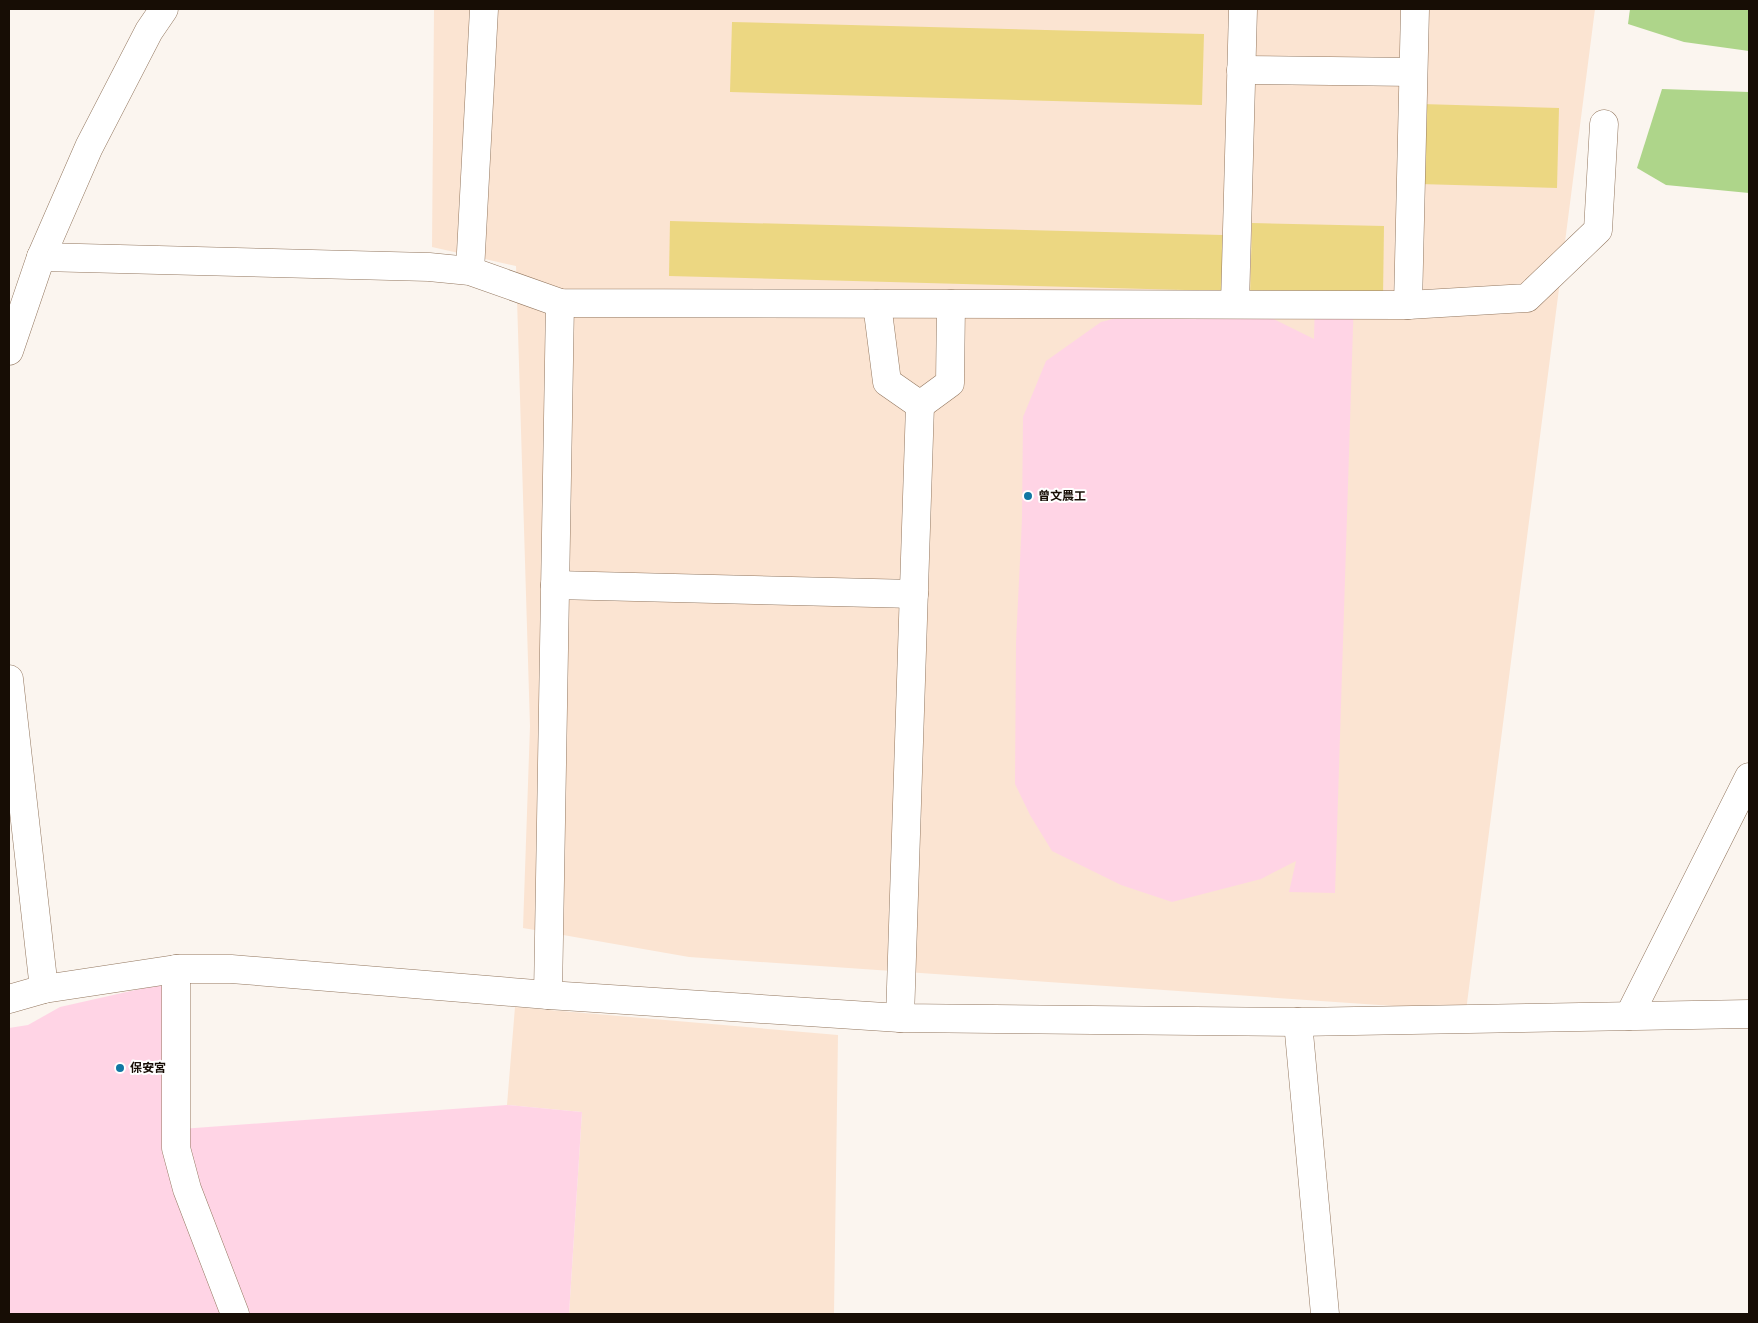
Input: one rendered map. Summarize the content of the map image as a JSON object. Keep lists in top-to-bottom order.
{
  "places": ["曾文農工", "保安宮"]
}
